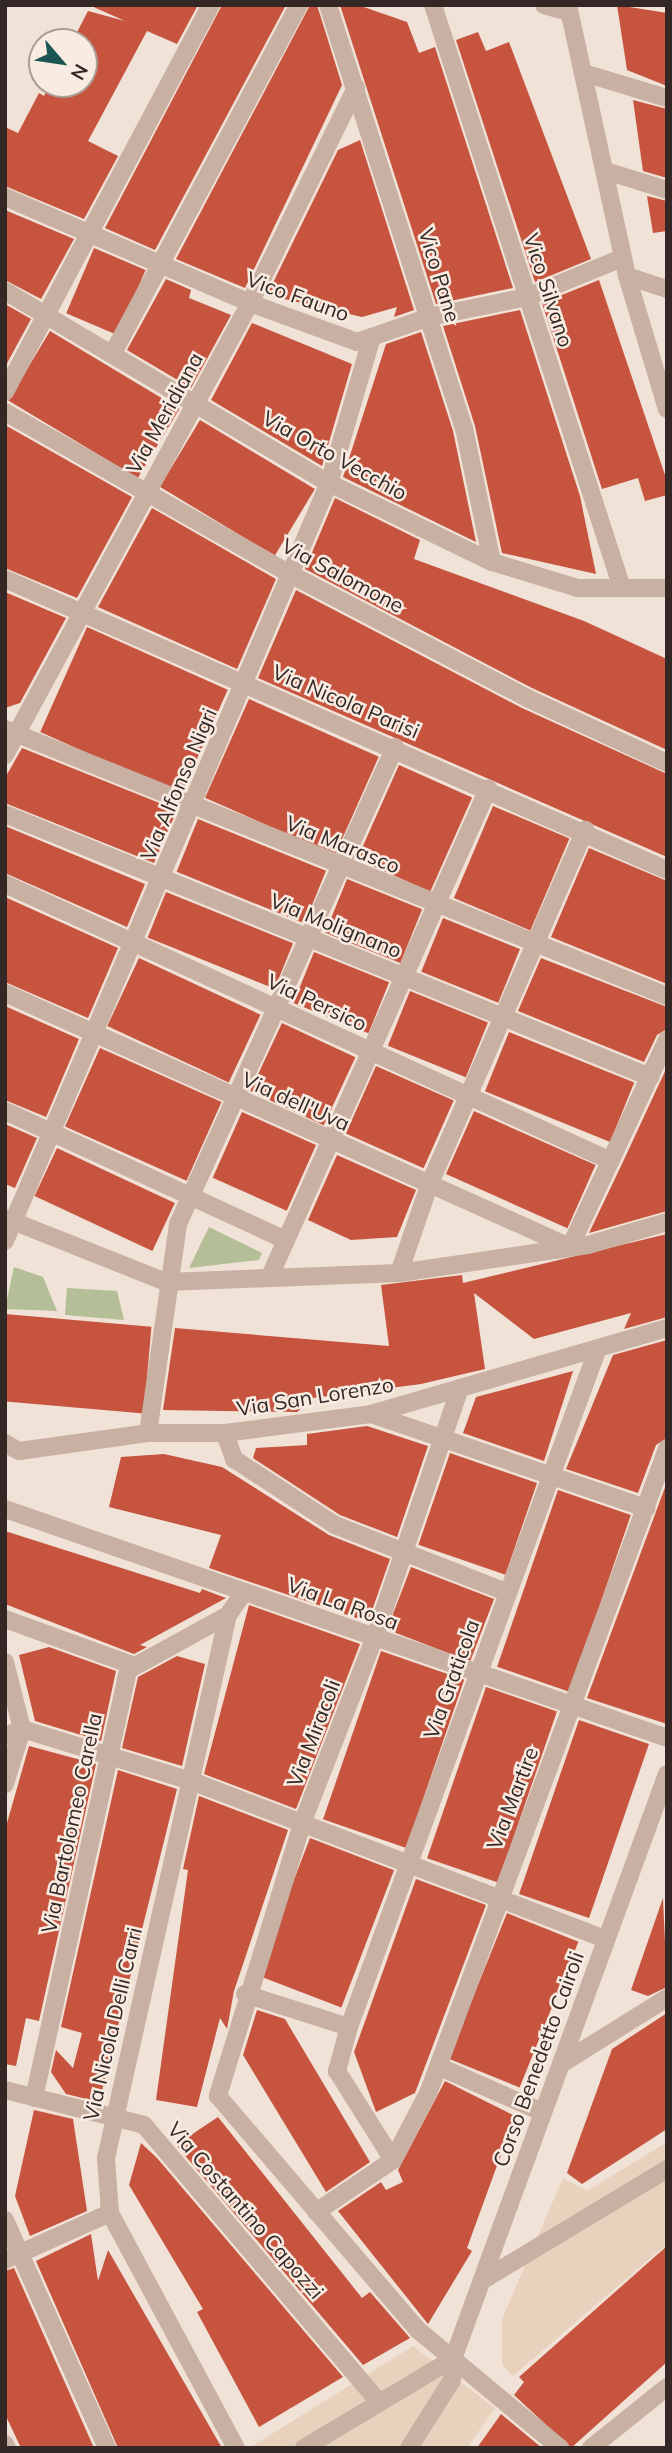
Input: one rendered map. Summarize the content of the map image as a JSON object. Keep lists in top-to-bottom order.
{
  "streets": {
    "street": [
      "Vico Pane",
      "Vico Silvano",
      "Vico Fauno",
      "Via Meridiana",
      "Via Orto Vecchio",
      "Via Salomone",
      "Via Nicola Parisi",
      "Via Alfonso Nigri",
      "Via Marasco",
      "Via Molignano",
      "Via Persico",
      "Via dell'Uva",
      "Via San Lorenzo",
      "Via La Rosa",
      "Via Graticola",
      "Via Miracoli",
      "Via Martire",
      "Via Bartolomeo Carella",
      "Via Nicola Delli Carri",
      "Corso Benedetto Cairoli",
      "Via Costantino Capozzi"
    ]
  },
  "crossings": [
    ["Vico Pane", "Vico Fauno"],
    ["Vico Pane", "Via Meridiana"],
    ["Vico Pane", "Via Orto Vecchio"],
    ["Vico Silvano", "Vico Fauno"],
    ["Vico Silvano", "Via Orto Vecchio"],
    ["Vico Fauno", "Via Meridiana"],
    ["Vico Fauno", "Via Alfonso Nigri"],
    ["Via Meridiana", "Via Orto Vecchio"],
    ["Via Meridiana", "Via Salomone"],
    ["Via Meridiana", "Via Nicola Parisi"],
    ["Via Meridiana", "Via Marasco"],
    ["Via Orto Vecchio", "Via Alfonso Nigri"],
    ["Via Salomone", "Via Alfonso Nigri"],
    ["Via Nicola Parisi", "Via Alfonso Nigri"],
    ["Via Alfonso Nigri", "Via Marasco"],
    ["Via Alfonso Nigri", "Via Molignano"],
    ["Via Alfonso Nigri", "Via Persico"],
    ["Via Alfonso Nigri", "Via dell'Uva"],
    ["Via San Lorenzo", "Via Graticola"],
    ["Via San Lorenzo", "Via Miracoli"],
    ["Via La Rosa", "Via Graticola"],
    ["Via La Rosa", "Via Miracoli"],
    ["Via La Rosa", "Via Martire"],
    ["Via La Rosa", "Via Nicola Delli Carri"],
    ["Via Graticola", "Via Martire"],
    ["Via Bartolomeo Carella", "Via Costantino Capozzi"],
    ["Via Nicola Delli Carri", "Via Costantino Capozzi"]
  ],
  "north": "bottom right"
}
